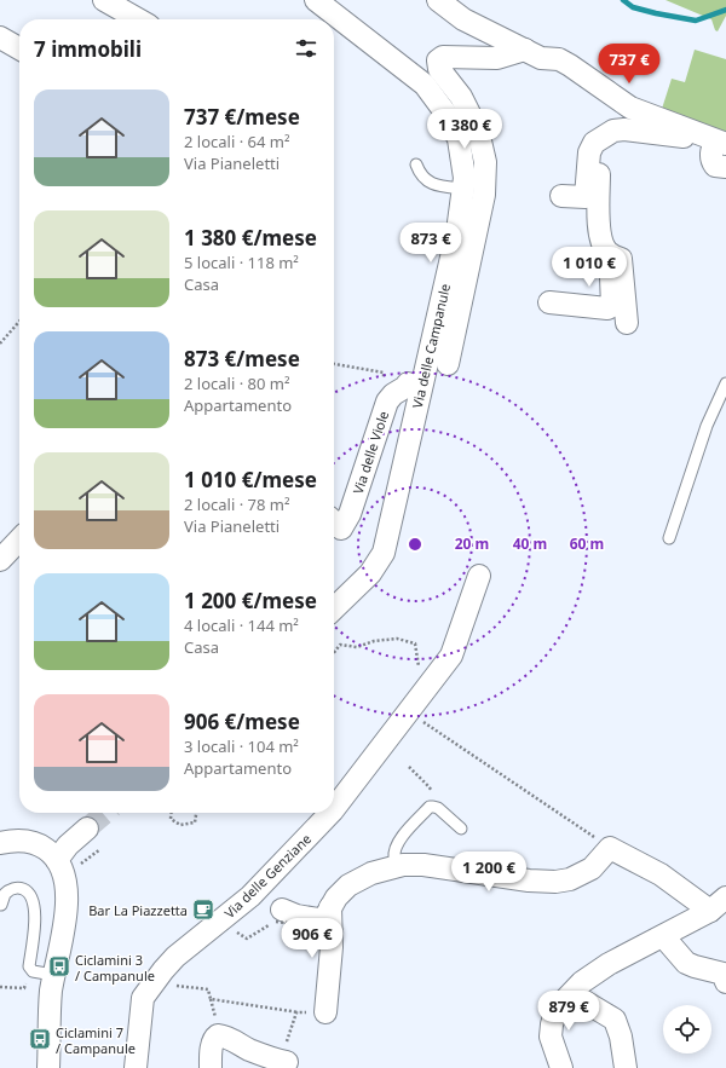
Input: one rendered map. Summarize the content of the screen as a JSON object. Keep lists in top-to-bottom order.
{
  "streets": {
    "street": ["Via delle Campanule", "Via delle Viole", "Via delle Genziane"]
  },
  "places": {
    "cafe": ["Bar La Piazzetta"],
    "bus stop": ["Ciclamini 3 / Campanule", "Ciclamini 7 / Campanule"]
  },
  "page": {
    "heading": "7 immobili",
    "price": [
      "737 €",
      "1 380 €",
      "873 €",
      "1 010 €",
      "1 200 €",
      "906 €",
      "879 €"
    ],
    "list": [
      {
        "name": "737 €/mese",
        "note": "2 locali · 64 m² · Via Pianeletti"
      },
      {
        "name": "1 380 €/mese",
        "note": "5 locali · 118 m² · Casa"
      },
      {
        "name": "873 €/mese",
        "note": "2 locali · 80 m² · Appartamento"
      },
      {
        "name": "1 010 €/mese",
        "note": "2 locali · 78 m² · Via Pianeletti"
      },
      {
        "name": "1 200 €/mese",
        "note": "4 locali · 144 m² · Casa"
      },
      {
        "name": "906 €/mese",
        "note": "3 locali · 104 m² · Appartamento"
      }
    ]
  },
  "rings": ["20 m", "40 m", "60 m"]
}
